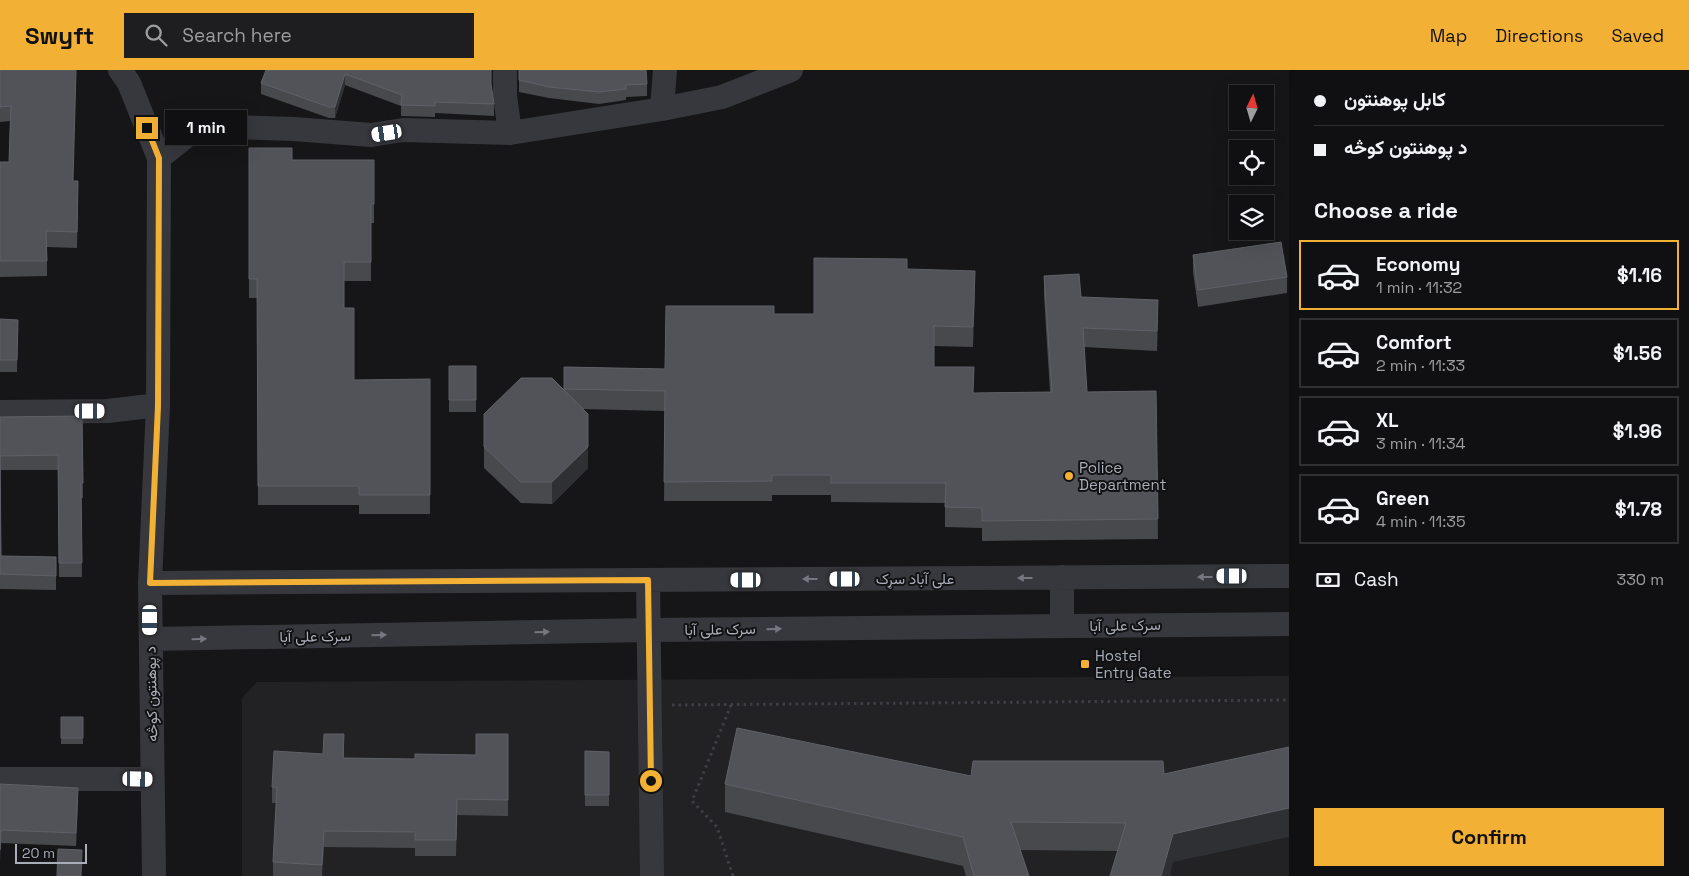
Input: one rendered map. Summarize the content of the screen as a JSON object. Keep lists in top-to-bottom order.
{
  "streets": {
    "street": ["علی آباد سړک", "سرک علی آبا", "د پوهنتون کوڅه"]
  },
  "crossings": [
    ["علی آباد سړک", "د پوهنتون کوڅه"],
    ["سرک علی آبا", "د پوهنتون کوڅه"]
  ],
  "one_way": ["علی آباد سړک", "سرک علی آبا"],
  "places": {
    "other": ["Police Department"],
    "transit": ["Hostel Entry Gate"]
  },
  "scale_bar": "20 m",
  "north": "top",
  "page": {
    "header": "Swyft",
    "search": "Search here",
    "nav": ["Map", "Directions", "Saved"],
    "banner": ["کابل پوهنتون", "د پوهنتون کوڅه"],
    "bubble": "1 min",
    "heading": "Choose a ride",
    "list": [
      {
        "name": "Economy",
        "note": "1 min · 11:32",
        "value": "$1.16"
      },
      {
        "name": "Comfort",
        "note": "2 min · 11:33",
        "value": "$1.56"
      },
      {
        "name": "XL",
        "note": "3 min · 11:34",
        "value": "$1.96"
      },
      {
        "name": "Green",
        "note": "4 min · 11:35",
        "value": "$1.78"
      }
    ],
    "pay": ["Cash", "330 m"],
    "buttons": "Confirm",
    "scale": "20 m"
  }
}
